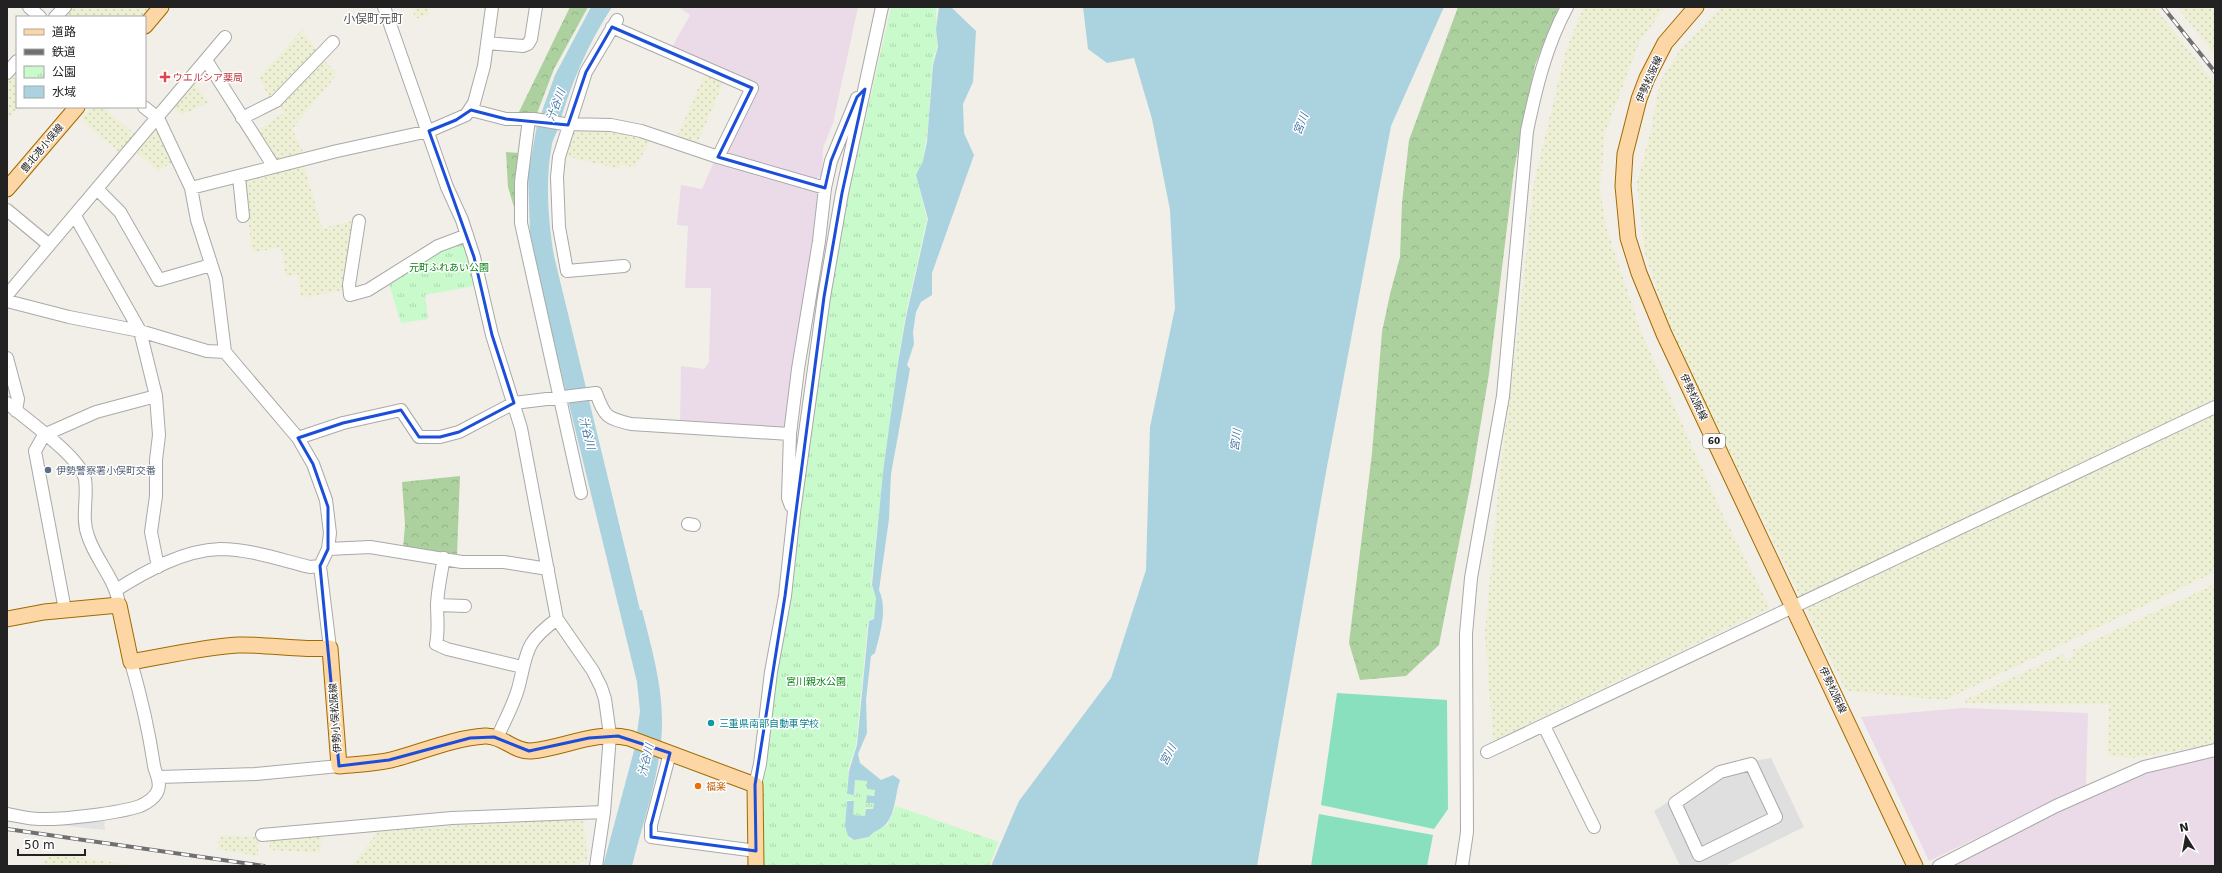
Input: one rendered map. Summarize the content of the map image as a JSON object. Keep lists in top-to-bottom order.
{
  "streets": {
    "main road": [
      "伊勢松阪線",
      "豊北港小俣線",
      "60",
      "伊勢小俣松阪線"
    ]
  },
  "districts": ["小俣町元町"],
  "water": ["汁谷川", "宮川"],
  "parks": ["元町ふれあい公園", "宮川親水公園"],
  "places": {
    "health": ["ウエルシア薬局"],
    "other": ["伊勢警察署小俣町交番", "三重県南部自動車学校", "福楽"]
  },
  "legend": [
    "道路",
    "鉄道",
    "公園",
    "水域"
  ],
  "scale_bar": "50 m",
  "north": "top"
}
